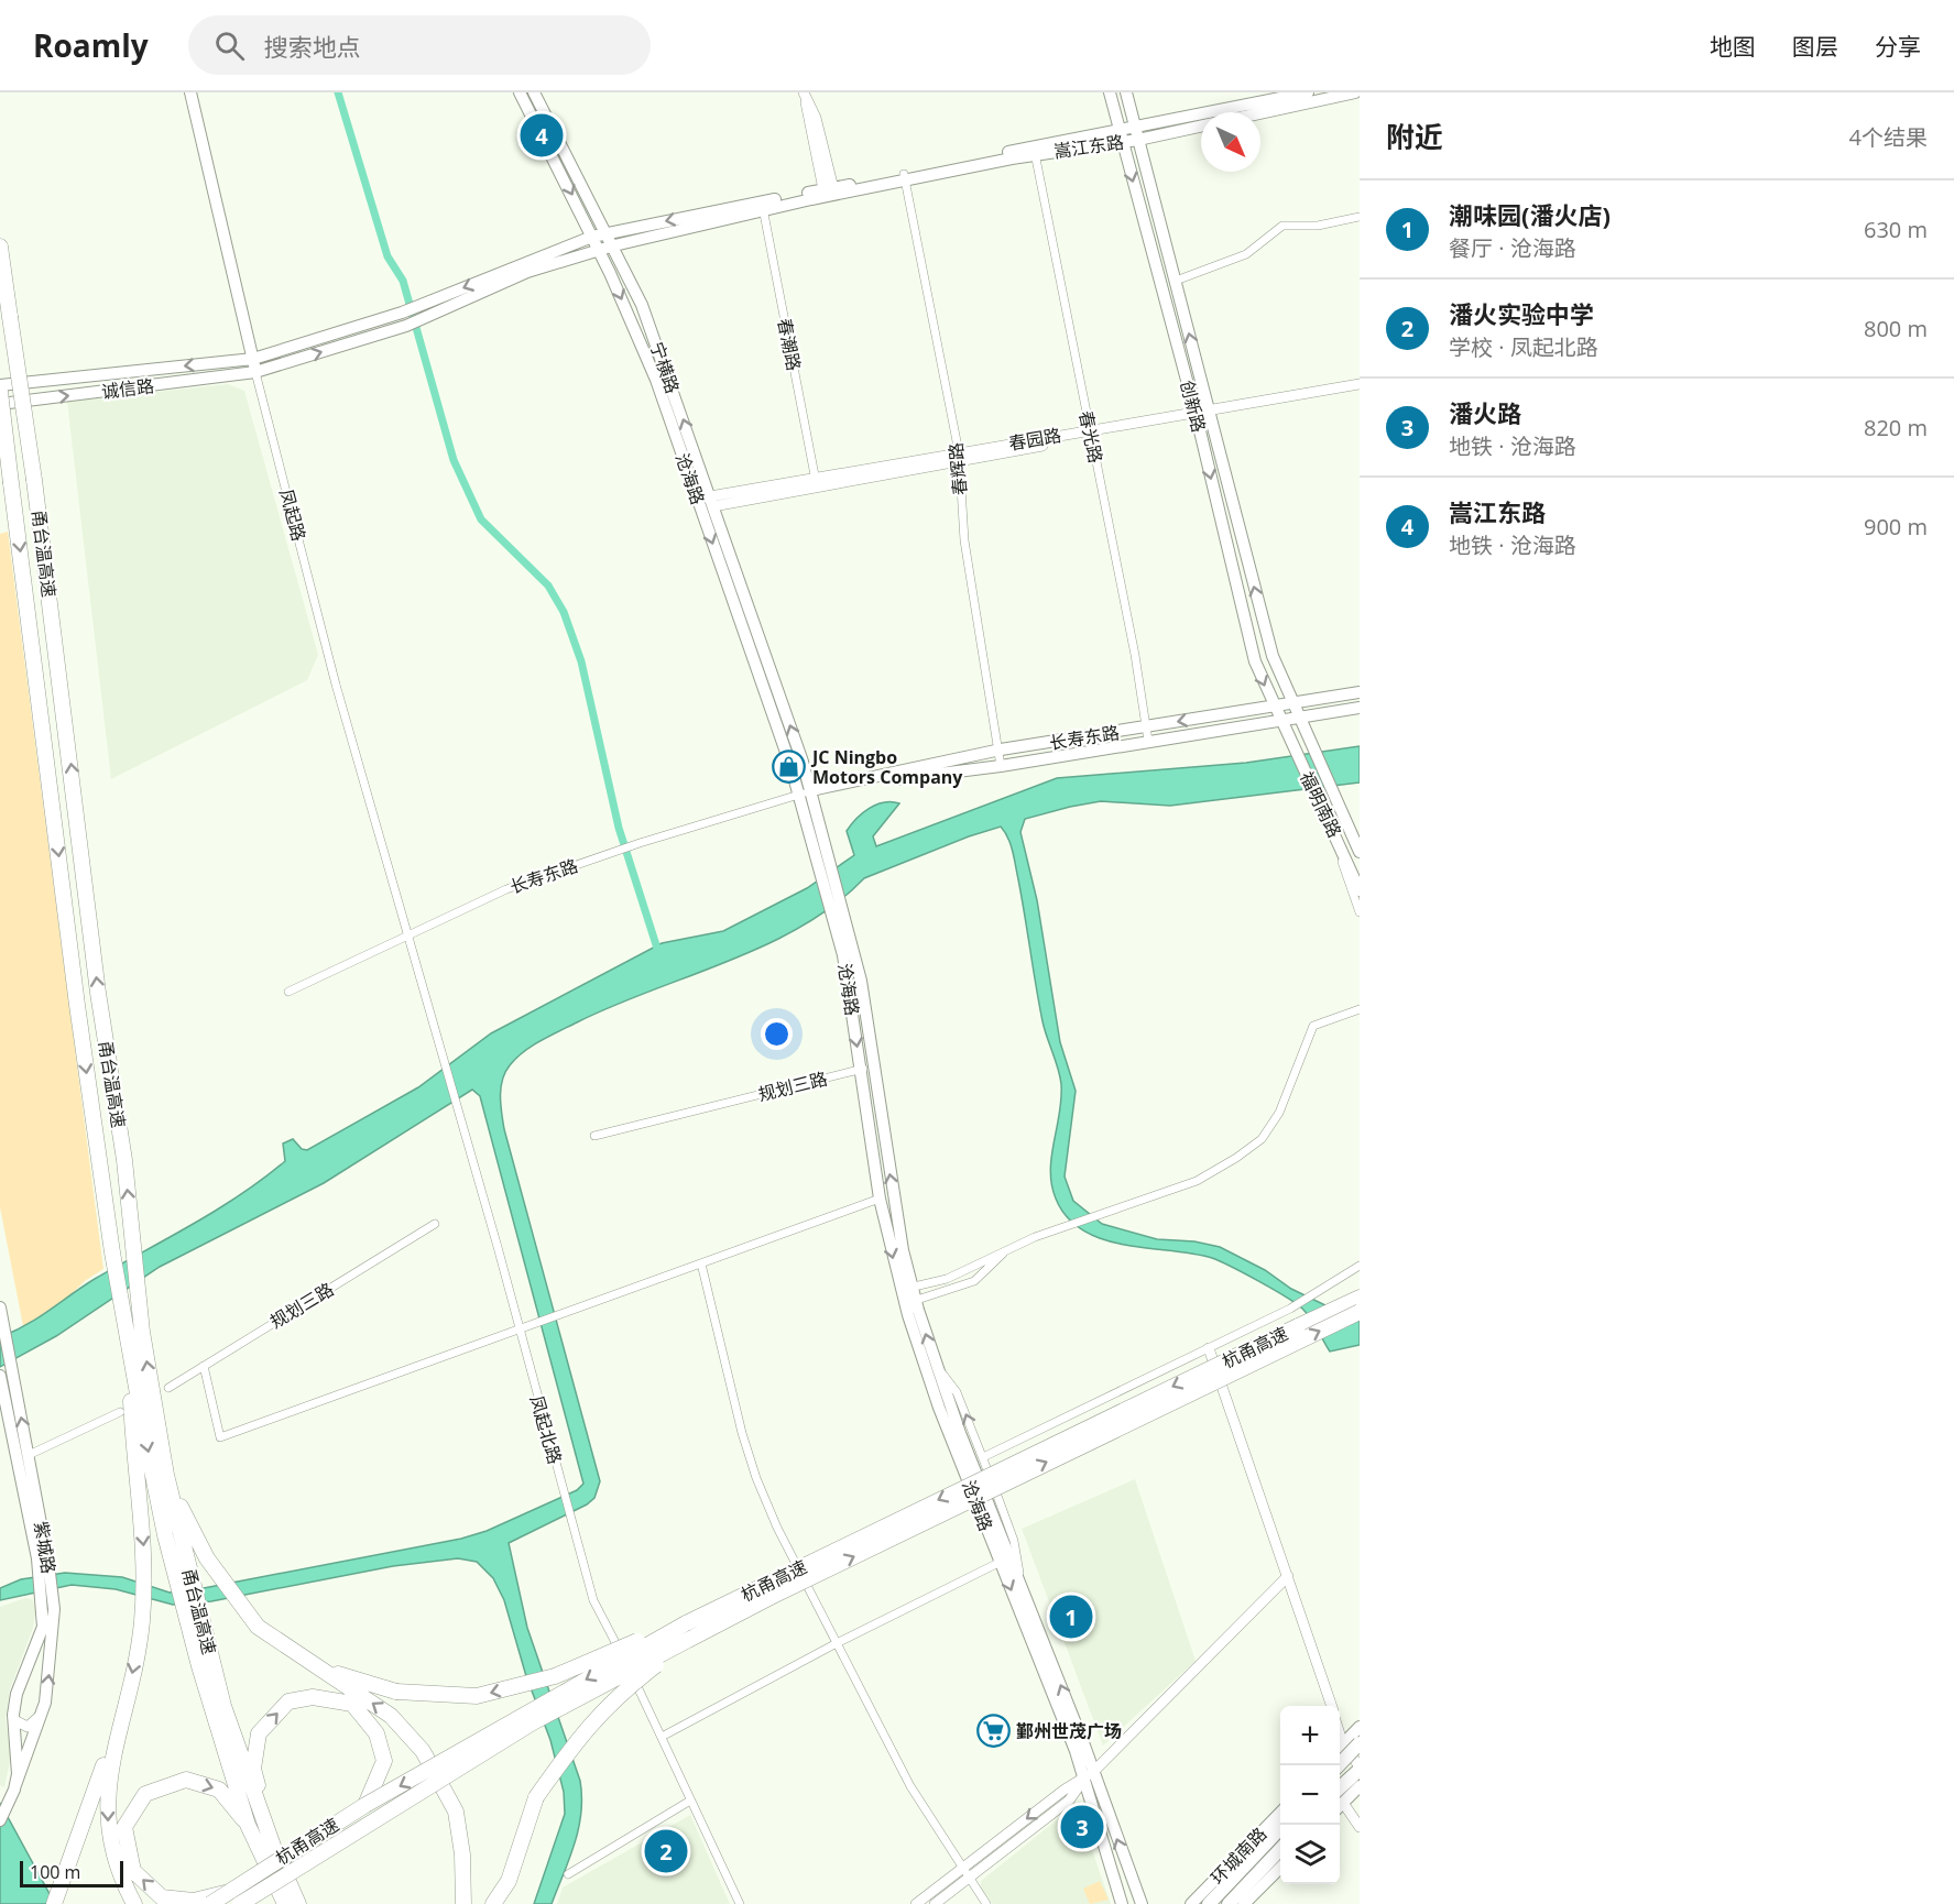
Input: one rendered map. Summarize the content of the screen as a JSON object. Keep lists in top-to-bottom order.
{
  "streets": {
    "highway": ["甬台温高速", "杭甬高速"],
    "main road": [
      "嵩江东路",
      "宁横路",
      "诚信路",
      "创新路",
      "沧海路",
      "凤起路",
      "长寿东路",
      "福明南路",
      "紫城路",
      "环城南路"
    ],
    "street": [
      "春潮路",
      "春光路",
      "春园路",
      "春辉路",
      "规划三路",
      "凤起北路"
    ]
  },
  "crossings": [
    ["嵩江东路", "春潮路"],
    ["嵩江东路", "宁横路"],
    ["嵩江东路", "诚信路"],
    ["嵩江东路", "创新路"],
    ["嵩江东路", "春光路"],
    ["嵩江东路", "春辉路"],
    ["嵩江东路", "沧海路"],
    ["嵩江东路", "凤起路"],
    ["春潮路", "春园路"],
    ["宁横路", "春园路"],
    ["宁横路", "沧海路"],
    ["诚信路", "凤起路"],
    ["创新路", "春园路"],
    ["创新路", "长寿东路"],
    ["创新路", "福明南路"],
    ["春光路", "春园路"],
    ["春光路", "长寿东路"],
    ["春园路", "春辉路"],
    ["春园路", "沧海路"],
    ["春辉路", "长寿东路"],
    ["沧海路", "长寿东路"],
    ["沧海路", "规划三路"],
    ["凤起路", "长寿东路"],
    ["凤起路", "凤起北路"],
    ["长寿东路", "福明南路"],
    ["长寿东路", "凤起北路"]
  ],
  "one_way": ["宁横路"],
  "places": {
    "shop": ["JC Ningbo Motors Company"],
    "supermarket": ["鄞州世茂广场"]
  },
  "scale_bar": "100 m",
  "north": "bottom right",
  "page": {
    "header": "Roamly",
    "search": "搜索地点",
    "nav": ["地图", "图层", "分享"],
    "heading": ["附近", "4个结果"],
    "pins": [
      "4",
      "1",
      "3",
      "2"
    ],
    "list": [
      {
        "mark": "1",
        "name": "潮味园(潘火店)",
        "note": "餐厅 · 沧海路",
        "value": "630 m"
      },
      {
        "mark": "2",
        "name": "潘火实验中学",
        "note": "学校 · 凤起北路",
        "value": "800 m"
      },
      {
        "mark": "3",
        "name": "潘火路",
        "note": "地铁 · 沧海路",
        "value": "820 m"
      },
      {
        "mark": "4",
        "name": "嵩江东路",
        "note": "地铁 · 沧海路",
        "value": "900 m"
      }
    ],
    "map_buttons": ["+", "−"],
    "scale": "100 m"
  }
}
